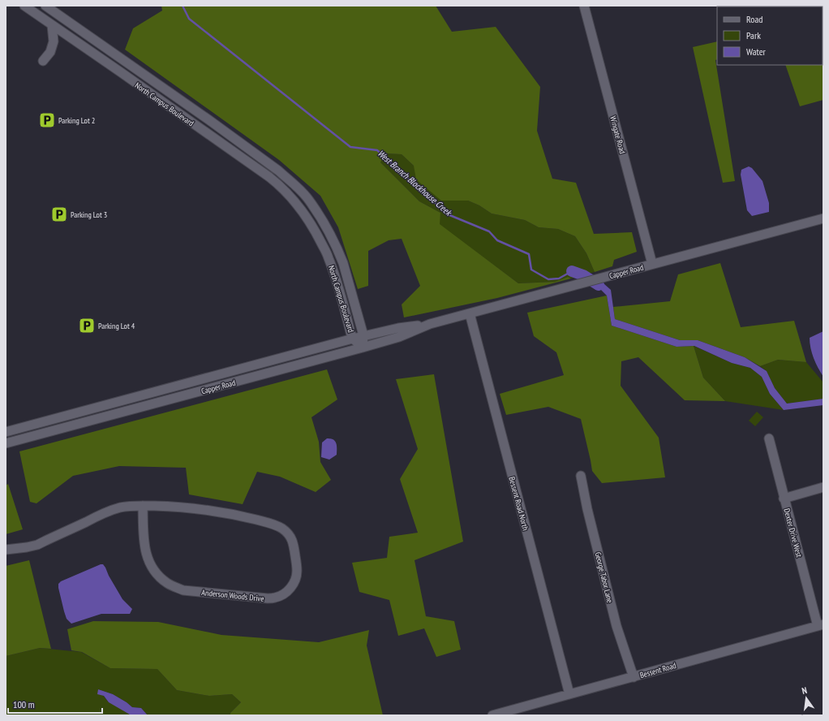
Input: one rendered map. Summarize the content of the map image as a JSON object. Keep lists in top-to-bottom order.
{
  "streets": {
    "street": [
      "North Campus Boulevard",
      "Wingate Road",
      "Capper Road",
      "Bessent Road North",
      "Dexter Drive West",
      "George Tabor Lane",
      "Anderson Woods Drive",
      "Bessent Road"
    ]
  },
  "crossings": [
    ["North Campus Boulevard", "Capper Road"],
    ["Wingate Road", "Capper Road"],
    ["Capper Road", "Bessent Road North"],
    ["Bessent Road North", "Bessent Road"],
    ["Dexter Drive West", "Bessent Road"],
    ["George Tabor Lane", "Bessent Road"]
  ],
  "water": ["West Branch Blockhouse Creek"],
  "places": {
    "parking": ["Parking Lot 2", "Parking Lot 3", "Parking Lot 4"]
  },
  "legend": ["Road", "Park", "Water"],
  "scale_bar": "100 m",
  "north": "top"
}
